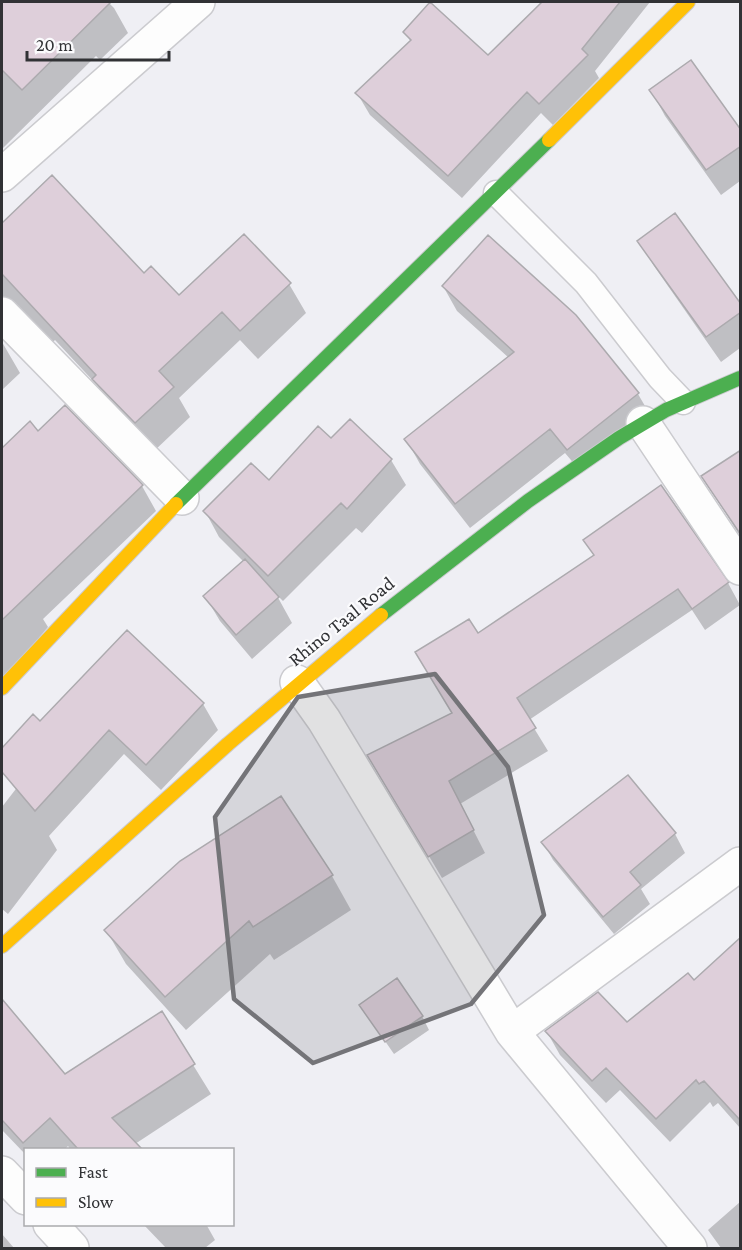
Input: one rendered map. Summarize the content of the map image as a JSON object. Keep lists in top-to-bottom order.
{
  "streets": {
    "street": ["Rhino Taal Road"]
  },
  "legend": ["Fast", "Slow"],
  "scale_bar": "20 m"
}
